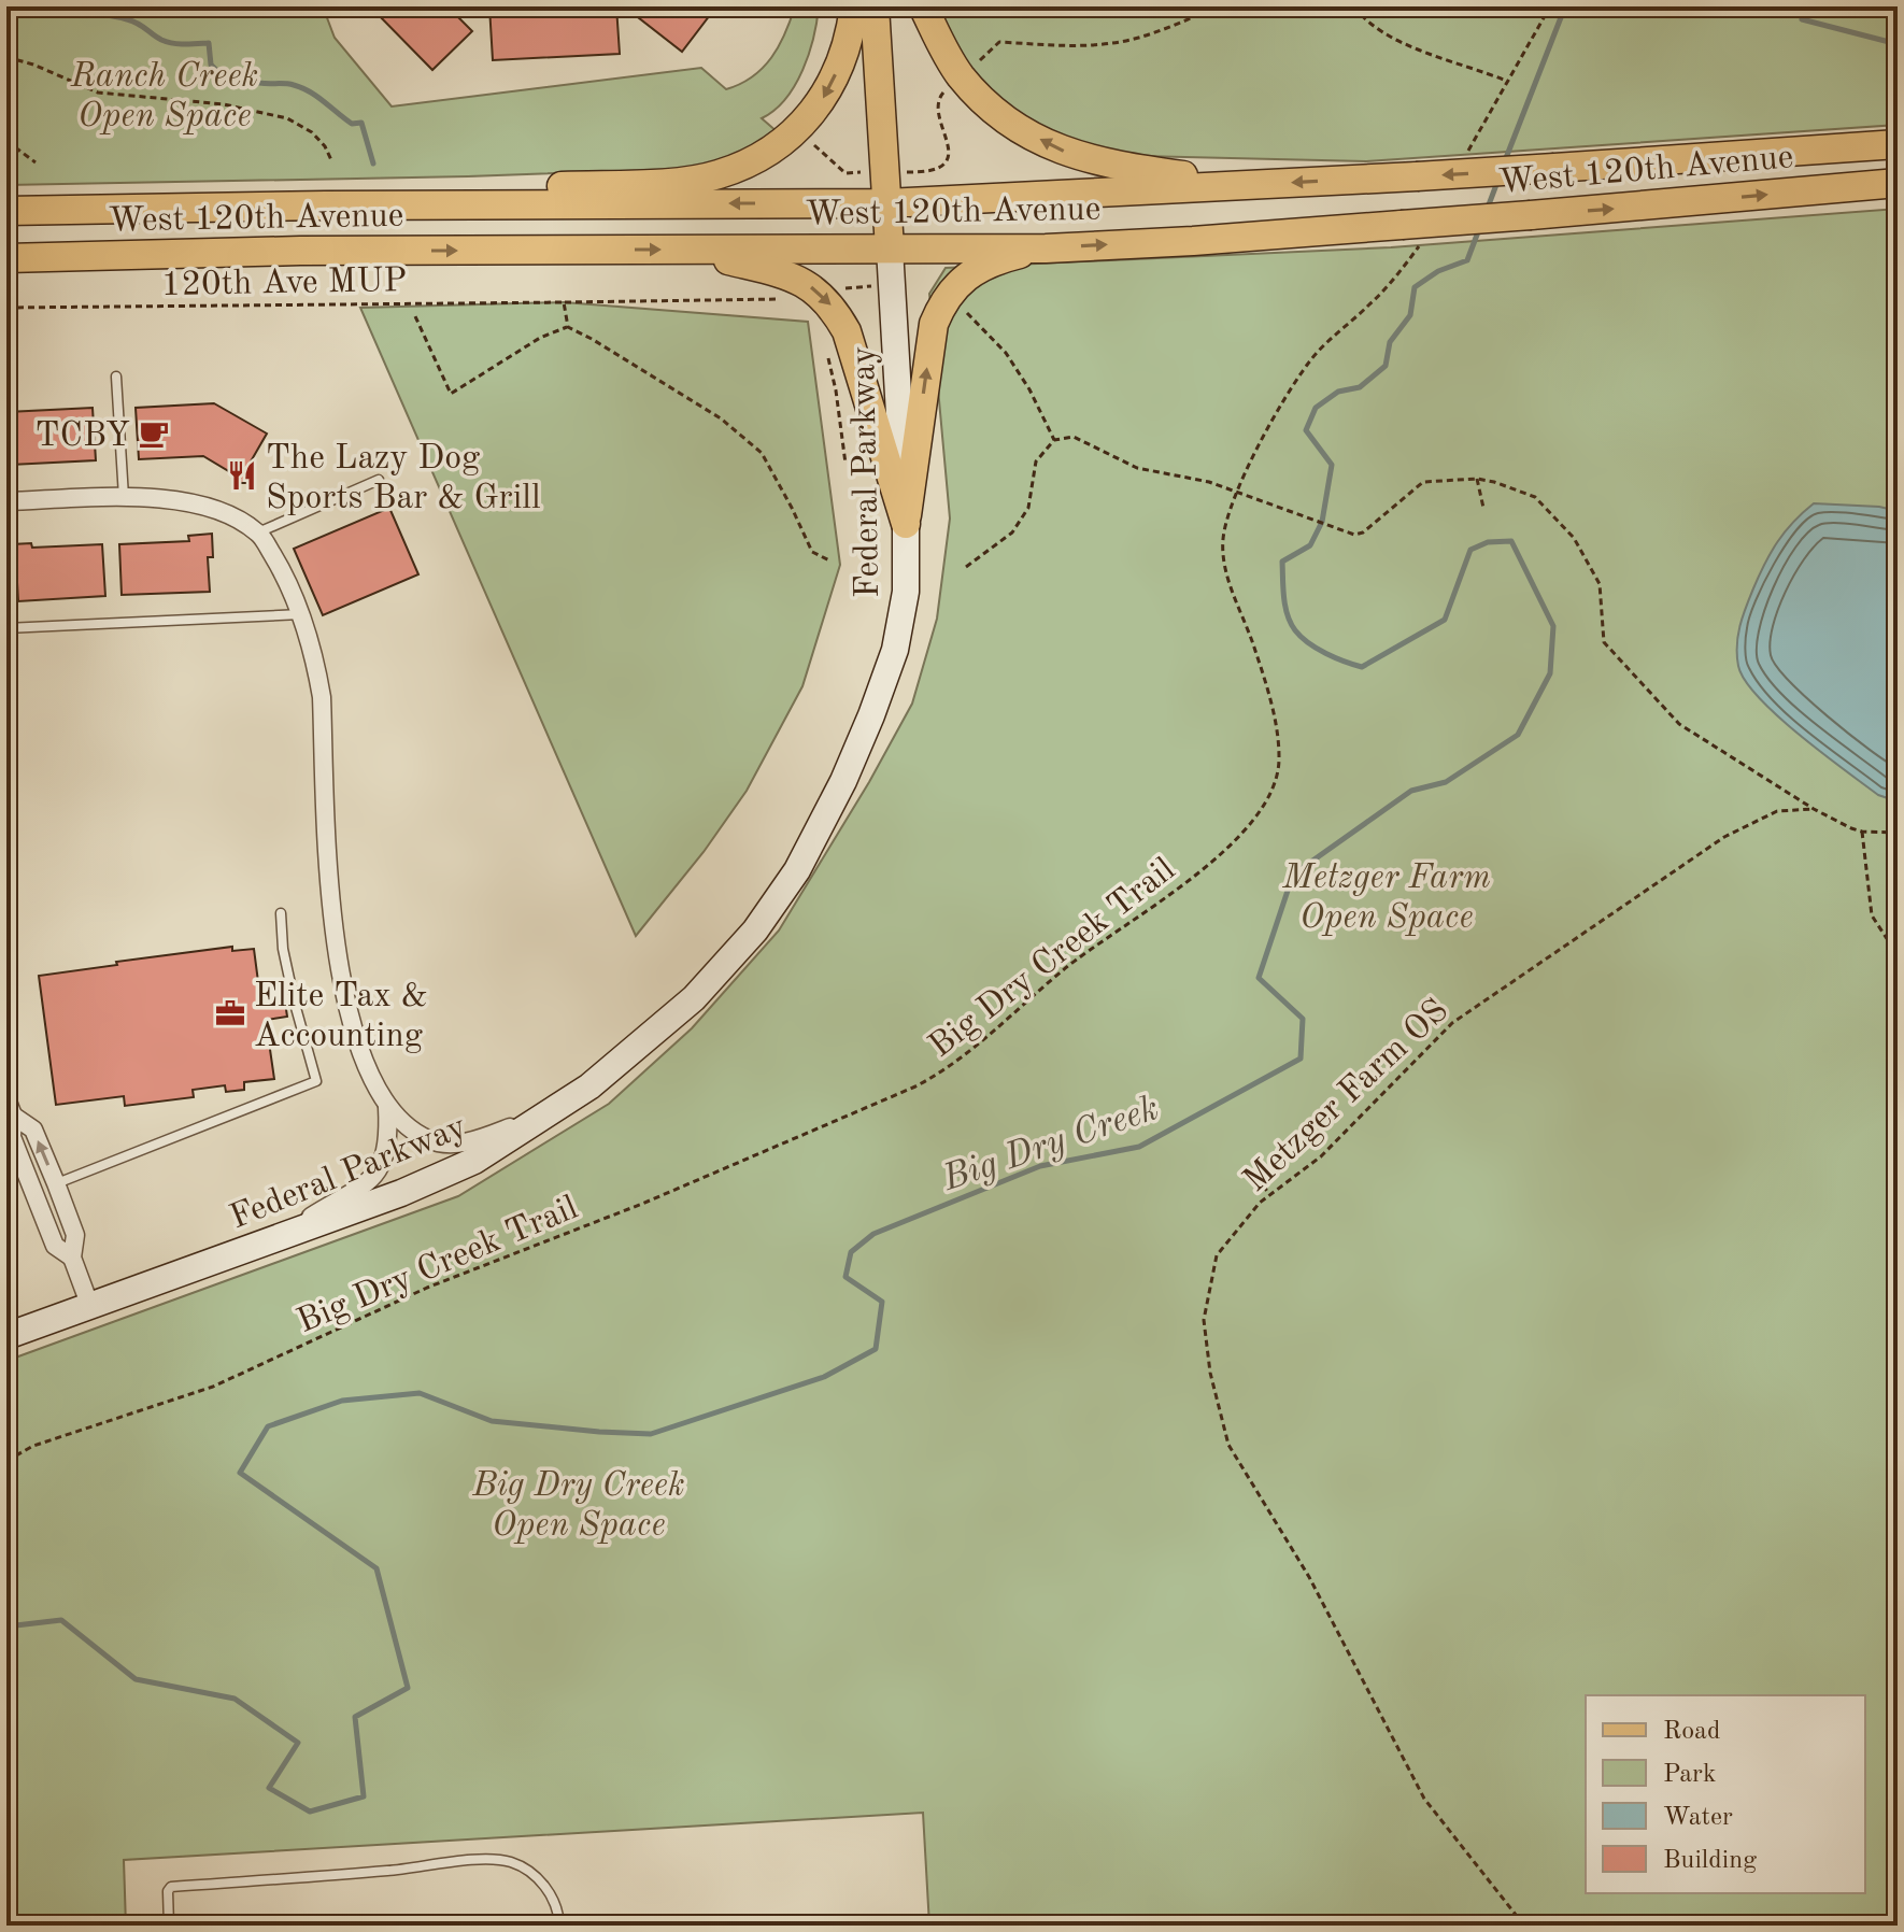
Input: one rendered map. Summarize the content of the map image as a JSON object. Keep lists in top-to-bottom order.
{
  "streets": {
    "main road": ["West 120th Avenue", "Federal Parkway"],
    "path": ["120th Ave MUP", "Big Dry Creek Trail", "Metzger Farm OS"]
  },
  "crossings": [
    ["West 120th Avenue", "Federal Parkway"],
    ["West 120th Avenue", "Big Dry Creek Trail"]
  ],
  "water": ["Big Dry Creek"],
  "parks": ["Ranch Creek Open Space", "Metzger Farm Open Space", "Big Dry Creek Open Space"],
  "places": {
    "cafe": ["TCBY"],
    "restaurant": ["The Lazy Dog Sports Bar & Grill"],
    "office": ["Elite Tax & Accounting"]
  },
  "legend": [
    "Road",
    "Park",
    "Water",
    "Building"
  ]
}
